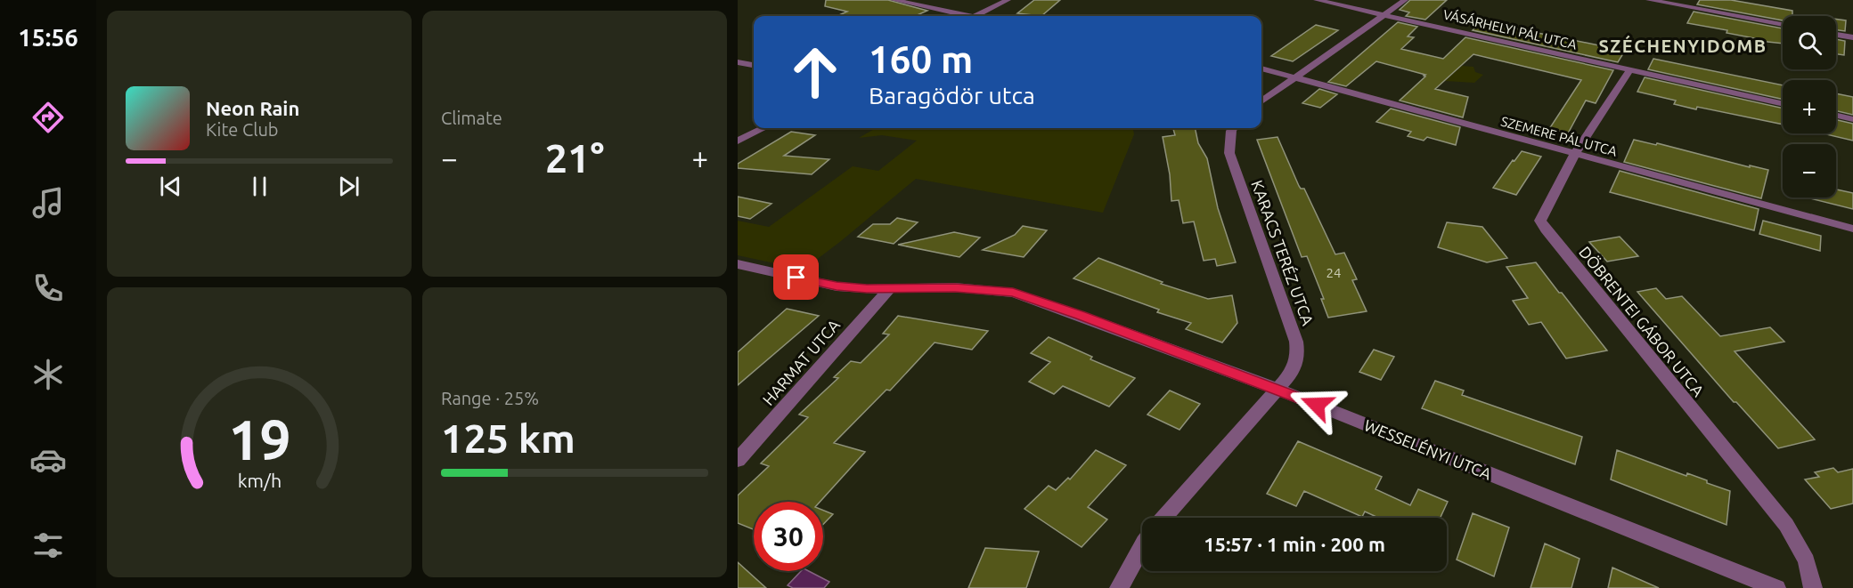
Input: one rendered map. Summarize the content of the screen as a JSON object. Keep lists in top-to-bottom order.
{
  "streets": {
    "street": [
      "VÁSÁRHELYI PÁL UTCA",
      "SZEMERE PÁL UTCA",
      "KARACS TERÉZ UTCA",
      "DÖBRENTEI GÁBOR UTCA",
      "HARMAT UTCA",
      "WESSELÉNYI UTCA"
    ]
  },
  "crossings": [
    ["VÁSÁRHELYI PÁL UTCA", "DÖBRENTEI GÁBOR UTCA"],
    ["SZEMERE PÁL UTCA", "DÖBRENTEI GÁBOR UTCA"],
    ["KARACS TERÉZ UTCA", "WESSELÉNYI UTCA"],
    ["HARMAT UTCA", "WESSELÉNYI UTCA"]
  ],
  "districts": ["SZÉCHENYIDOMB"],
  "house_numbers": ["24"],
  "page": {
    "tabs": "15:56",
    "tile": [
      "Climate",
      ["Range · 25%", "125 km"]
    ],
    "map_buttons": ["+", "−"],
    "turn": ["160 m", "Baragödör utca"],
    "song": ["Neon Rain", "Kite Club"],
    "heat": ["−", "21°", "+"],
    "limit": "30",
    "trip": "15:57 · 1 min · 200 m",
    "gauge": ["19", "km/h"]
  }
}
